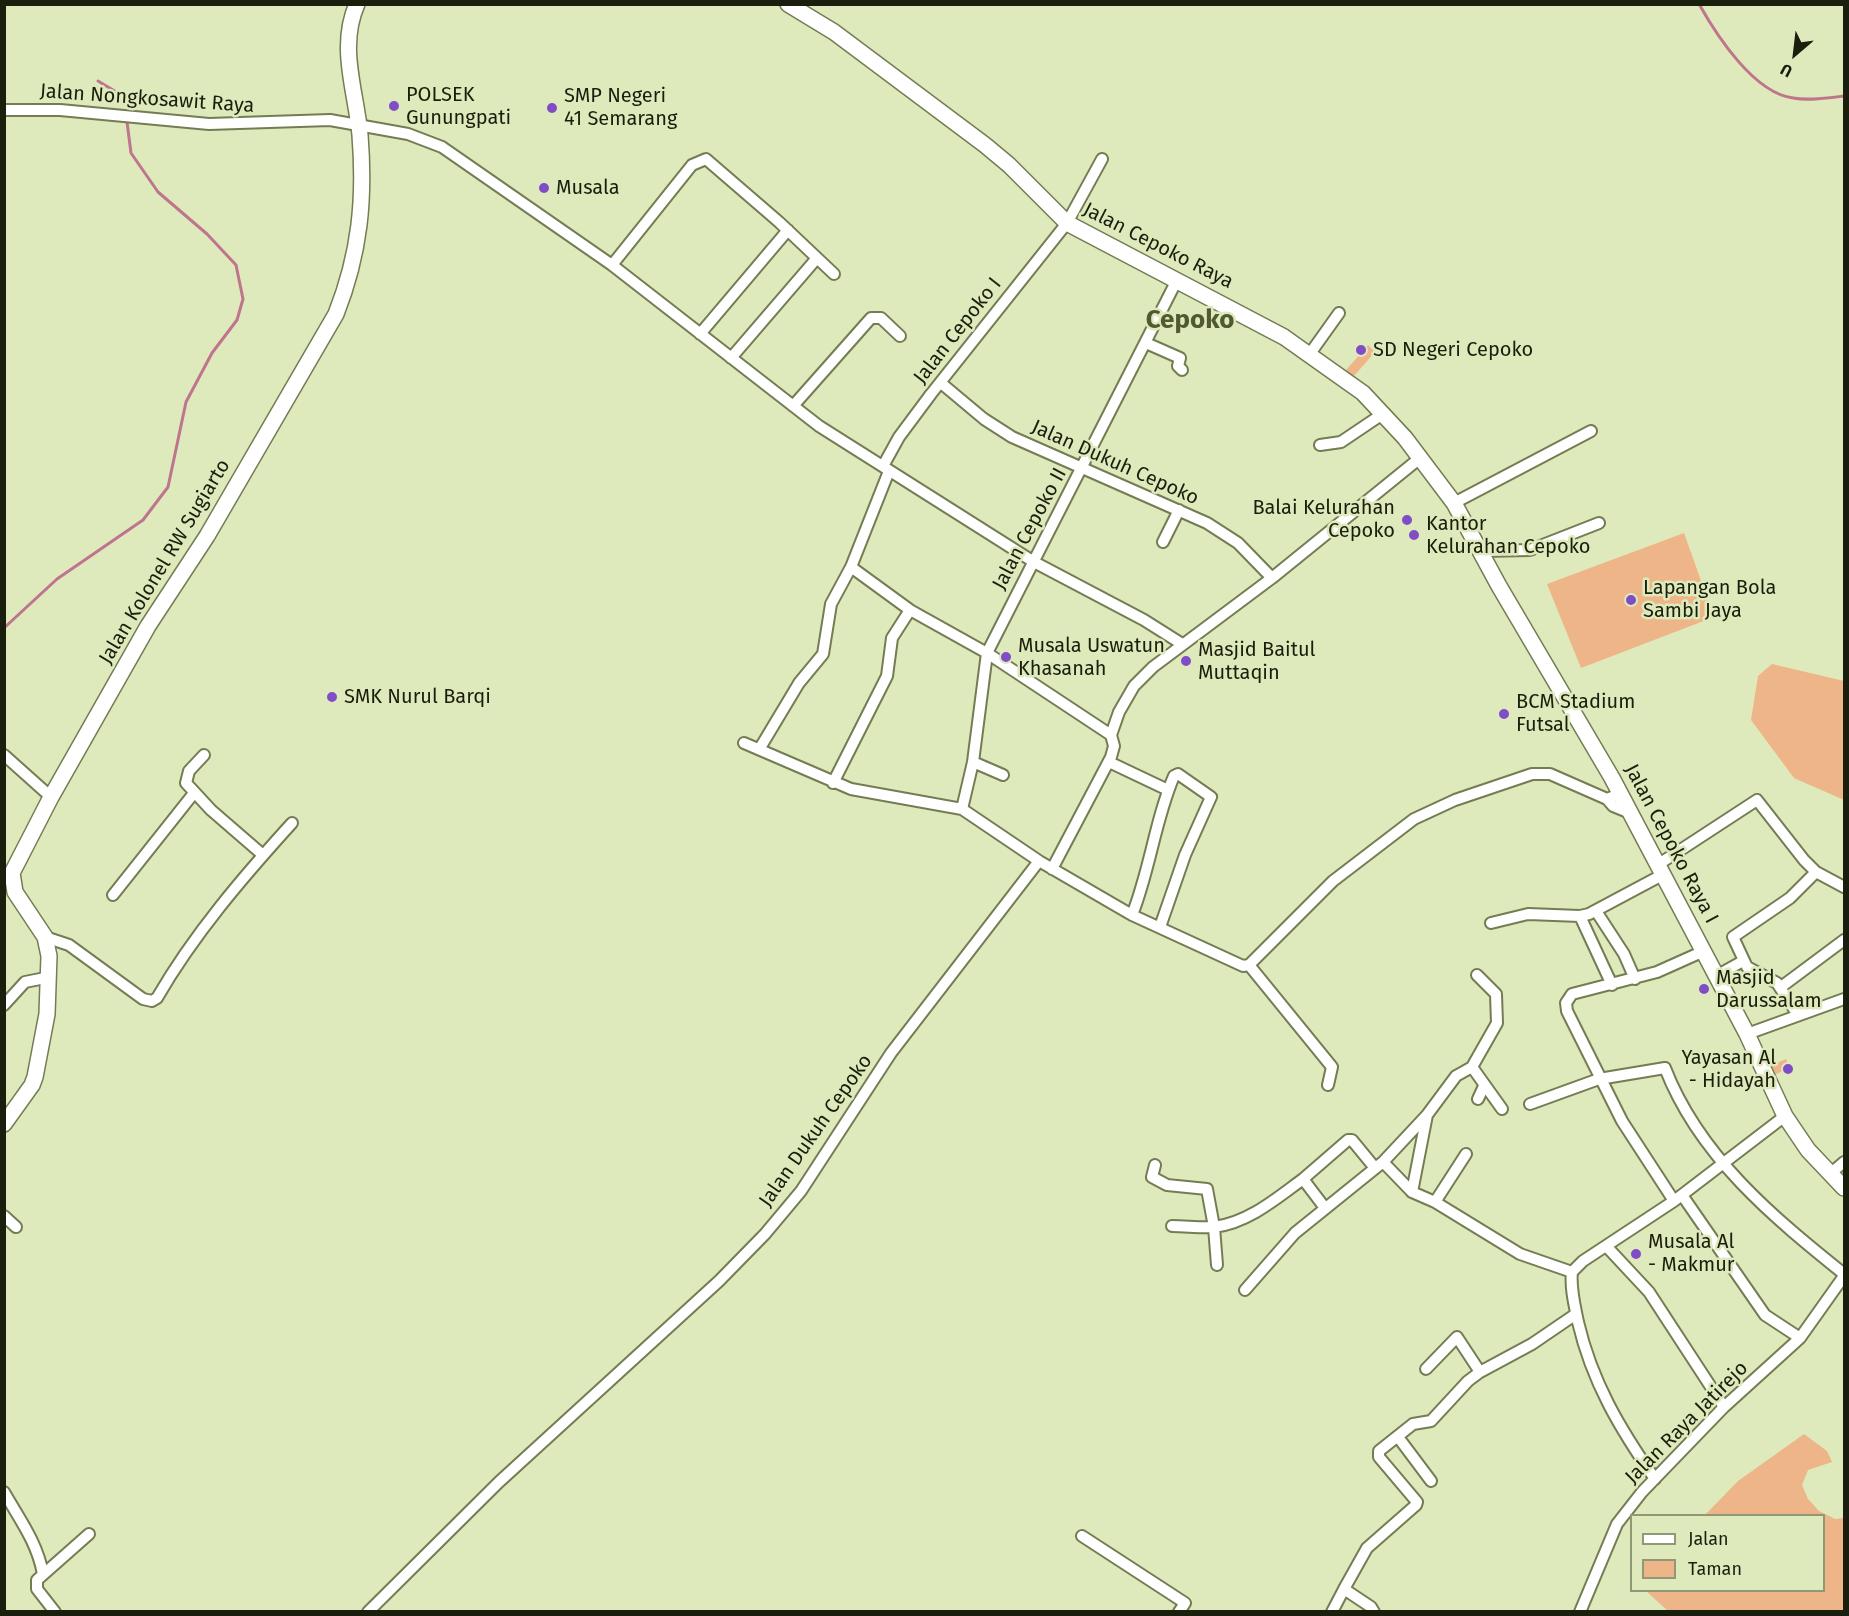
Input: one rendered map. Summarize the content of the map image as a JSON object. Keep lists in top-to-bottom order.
{
  "streets": {
    "main road": ["Jalan Cepoko Raya", "Jalan Kolonel RW Sugiarto", "Jalan Cepoko Raya I"],
    "street": [
      "Jalan Nongkosawit Raya",
      "Jalan Cepoko I",
      "Jalan Dukuh Cepoko",
      "Jalan Cepoko II",
      "Jalan Raya Jatirejo"
    ]
  },
  "crossings": [
    ["Jalan Nongkosawit Raya", "Jalan Kolonel RW Sugiarto"],
    ["Jalan Cepoko Raya", "Jalan Cepoko I"],
    ["Jalan Cepoko Raya", "Jalan Cepoko II"],
    ["Jalan Cepoko Raya", "Jalan Cepoko Raya I"],
    ["Jalan Cepoko I", "Jalan Dukuh Cepoko"],
    ["Jalan Dukuh Cepoko", "Jalan Cepoko II"]
  ],
  "districts": ["Cepoko"],
  "places": [
    "POLSEK Gunungpati",
    "SMP Negeri 41 Semarang",
    "Musala",
    "SD Negeri Cepoko",
    "Balai Kelurahan Cepoko",
    "Kantor Kelurahan Cepoko",
    "Lapangan Bola Sambi Jaya",
    "Musala Uswatun Khasanah",
    "Masjid Baitul Muttaqin",
    "SMK Nurul Barqi",
    "BCM Stadium Futsal",
    "Masjid Darussalam",
    "Yayasan Al - Hidayah",
    "Musala Al - Makmur"
  ],
  "legend": ["Jalan", "Taman"],
  "north": "bottom left"
}
